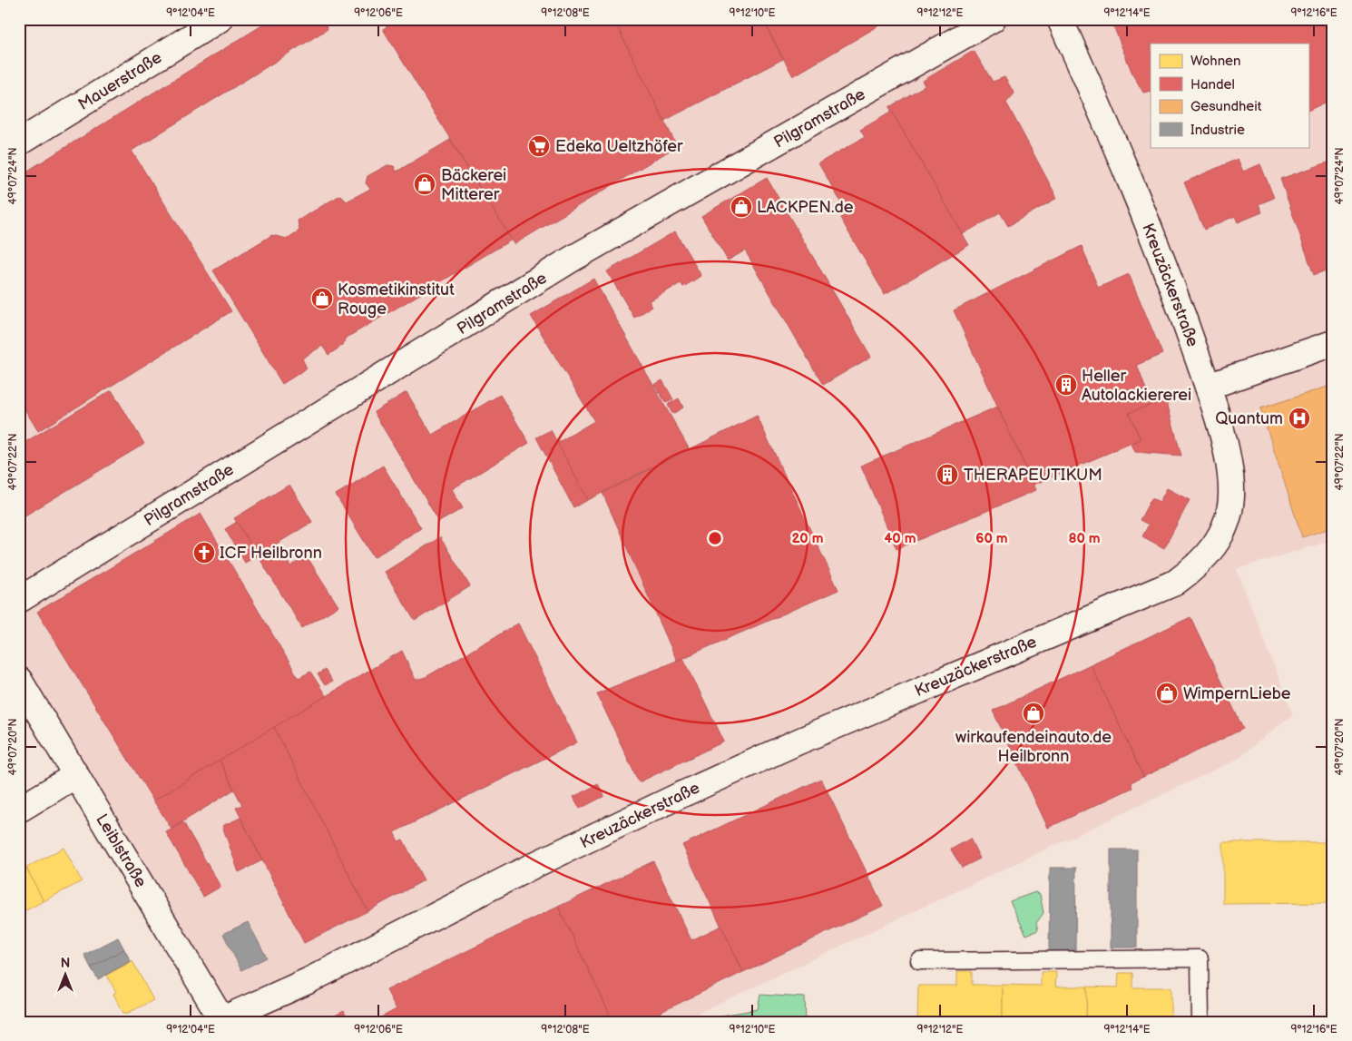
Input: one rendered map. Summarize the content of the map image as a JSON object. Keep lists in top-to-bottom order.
{
  "streets": {
    "street": [
      "Mauerstraße",
      "Pilgramstraße",
      "Kreuzäckerstraße",
      "Leiblstraße"
    ]
  },
  "crossings": [
    ["Kreuzäckerstraße", "Leiblstraße"]
  ],
  "places": {
    "supermarket": ["Edeka Ueltzhöfer"],
    "shop": [
      "Bäckerei Mitterer",
      "LACKPEN.de",
      "Kosmetikinstitut Rouge",
      "WimpernLiebe",
      "wirkaufendeinauto.de Heilbronn"
    ],
    "building": ["Heller Autolackiererei", "THERAPEUTIKUM"],
    "hospital": ["Quantum"],
    "church": ["ICF Heilbronn"]
  },
  "legend": [
    "Wohnen",
    "Handel",
    "Gesundheit",
    "Industrie"
  ],
  "north": "top",
  "coordinates": [
    "9°12'04\"E",
    "9°12'06\"E",
    "9°12'08\"E",
    "9°12'10\"E",
    "9°12'12\"E",
    "9°12'14\"E",
    "9°12'16\"E",
    "49°07'24\"N",
    "49°07'22\"N",
    "49°07'20\"N"
  ],
  "rings": [
    "20 m",
    "40 m",
    "60 m",
    "80 m"
  ]
}
